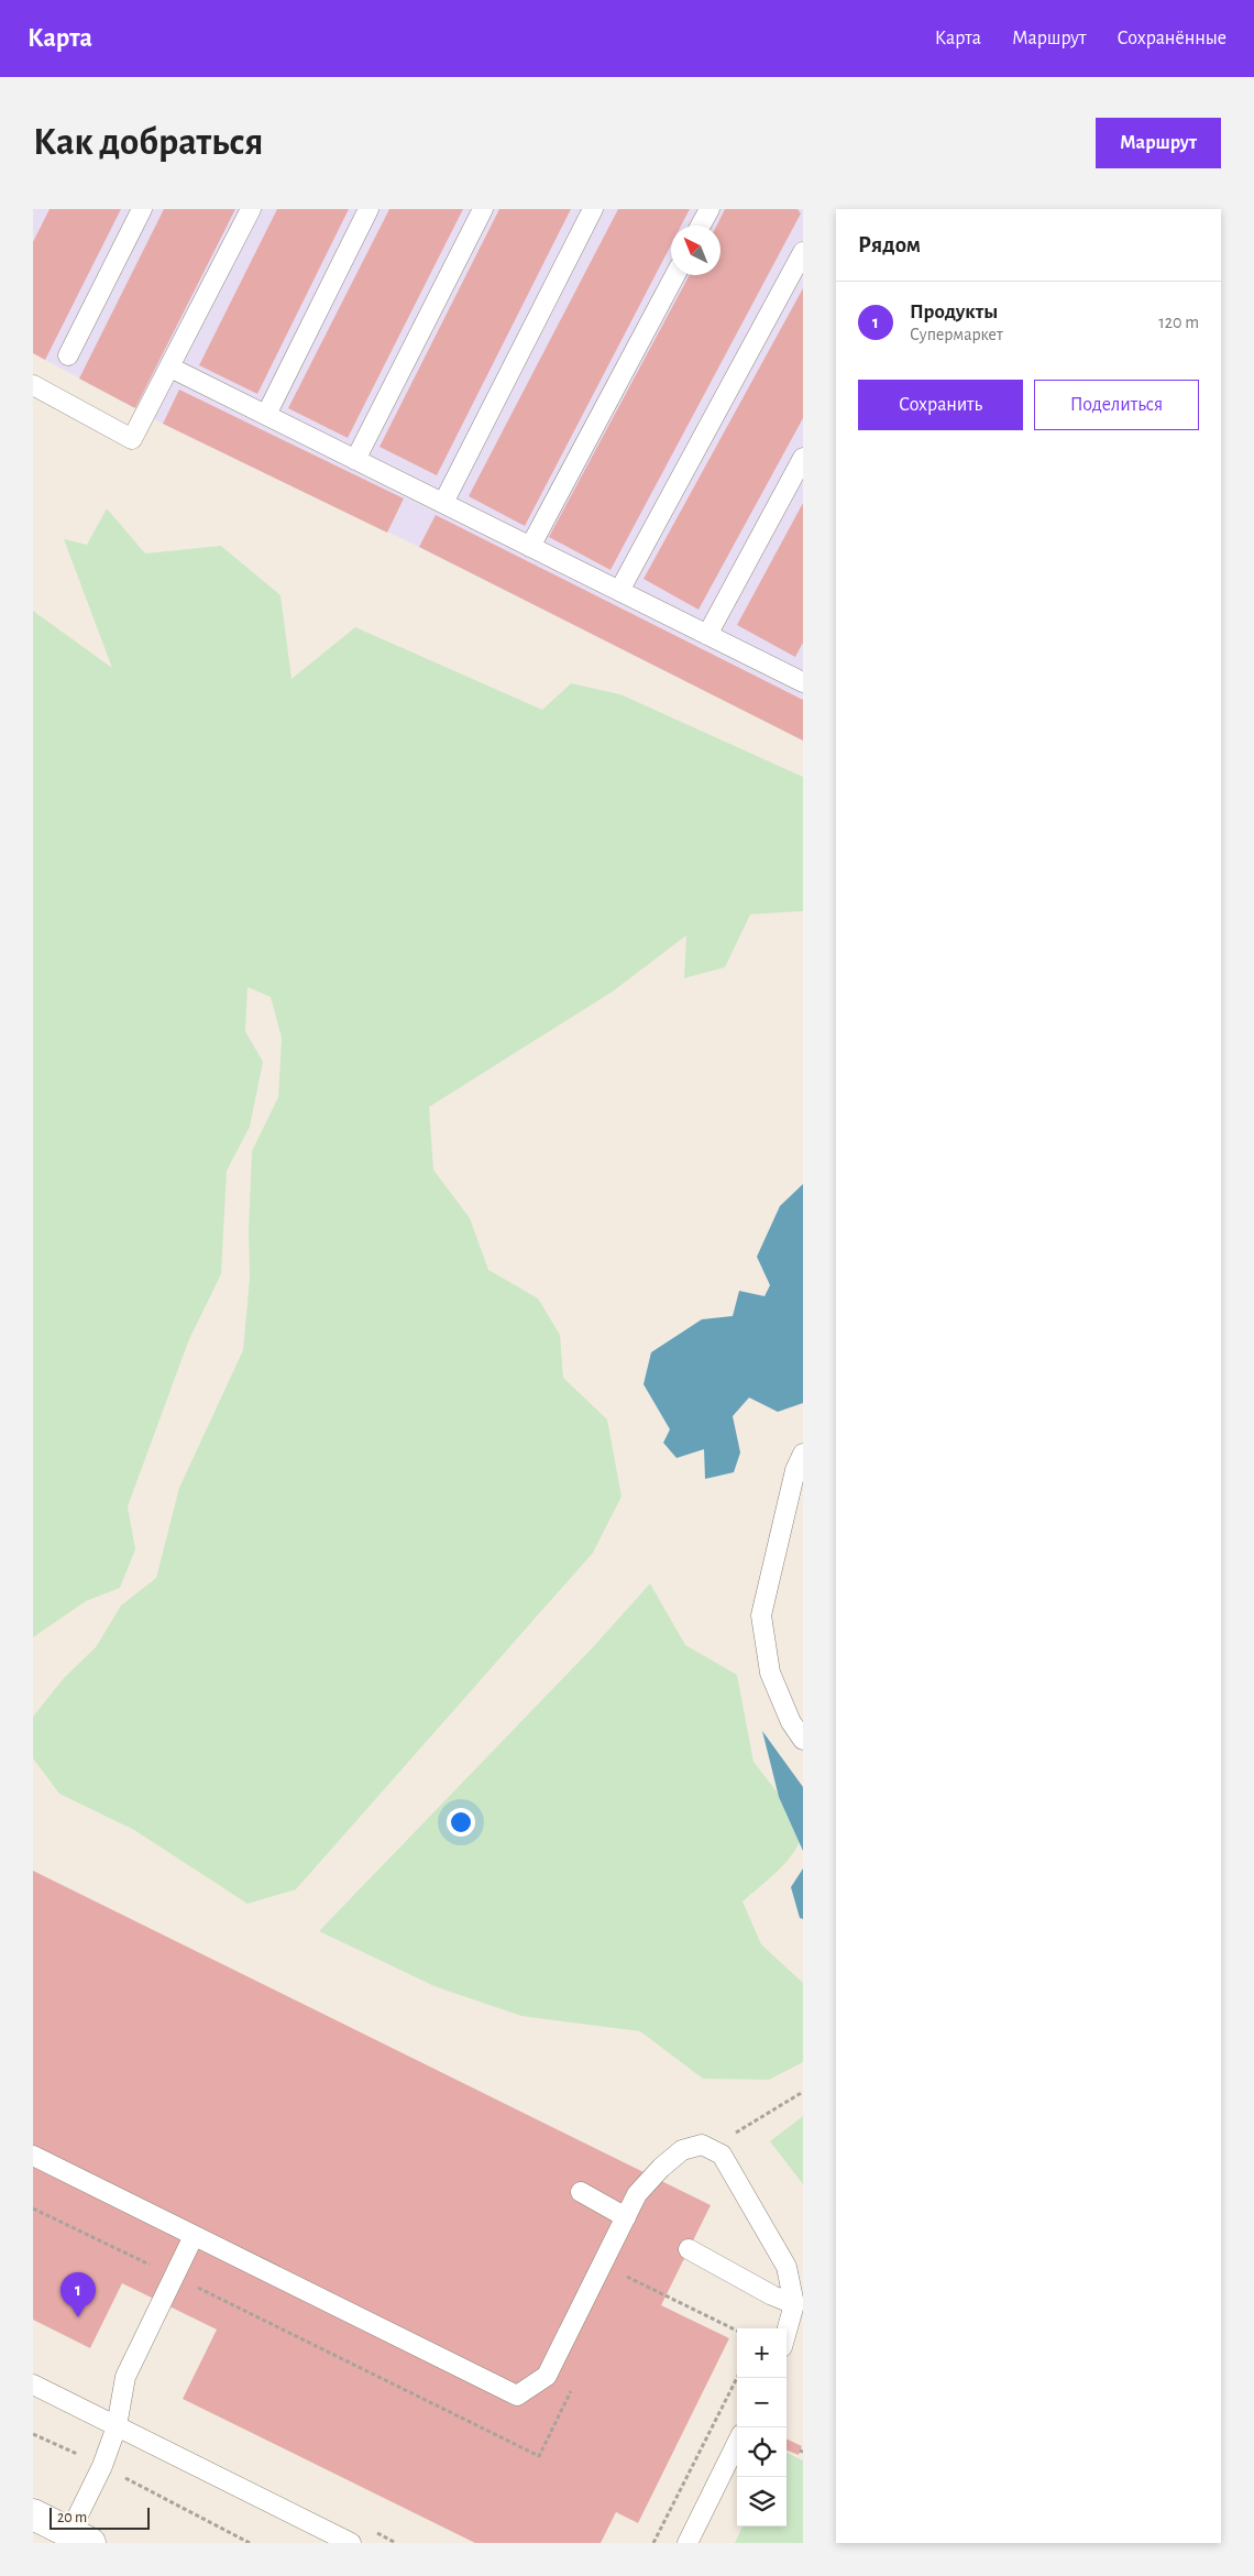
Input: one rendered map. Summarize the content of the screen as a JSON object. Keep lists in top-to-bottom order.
{
  "scale_bar": "20 m",
  "north": "top left",
  "page": {
    "header": "Карта",
    "nav": ["Карта", "Маршрут", "Сохранённые"],
    "buttons": [
      "Маршрут",
      ["Сохранить", "Поделиться"]
    ],
    "title": "Как добраться",
    "heading": "Рядом",
    "list": [
      {
        "mark": "1",
        "name": "Продукты",
        "note": "Супермаркет",
        "value": "120 m"
      }
    ],
    "pins": "1",
    "map_buttons": ["+", "−"],
    "scale": "20 m"
  }
}
